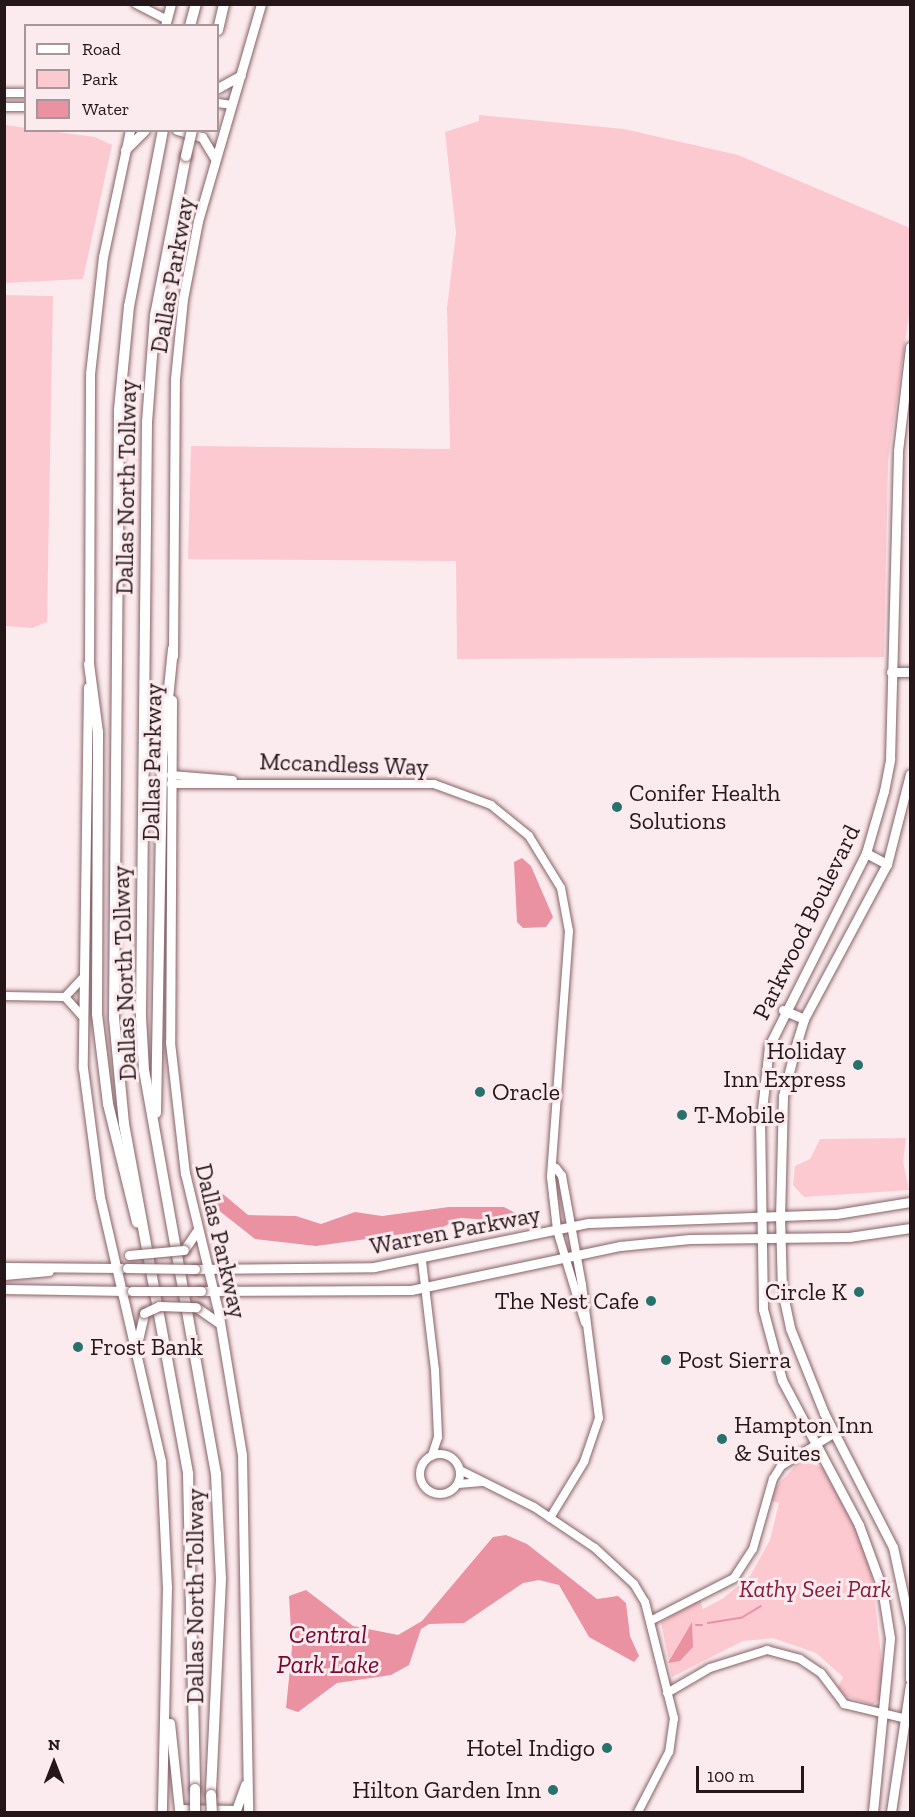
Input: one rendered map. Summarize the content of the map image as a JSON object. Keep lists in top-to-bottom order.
{
  "streets": {
    "highway": ["Dallas North Tollway"],
    "main road": ["Dallas Parkway", "Parkwood Boulevard", "Warren Parkway"],
    "street": ["Mccandless Way"]
  },
  "crossings": [
    ["Dallas Parkway", "Mccandless Way"],
    ["Dallas Parkway", "Warren Parkway"],
    ["Mccandless Way", "Warren Parkway"],
    ["Parkwood Boulevard", "Warren Parkway"]
  ],
  "water": ["Central Park Lake"],
  "parks": ["Kathy Seei Park"],
  "places": [
    "Conifer Health Solutions",
    "Holiday Inn Express",
    "Oracle",
    "T-Mobile",
    "Circle K",
    "The Nest Cafe",
    "Frost Bank",
    "Post Sierra",
    "Hampton Inn & Suites",
    "Hotel Indigo",
    "Hilton Garden Inn"
  ],
  "legend": ["Road", "Park", "Water"],
  "scale_bar": "100 m",
  "north": "top"
}
